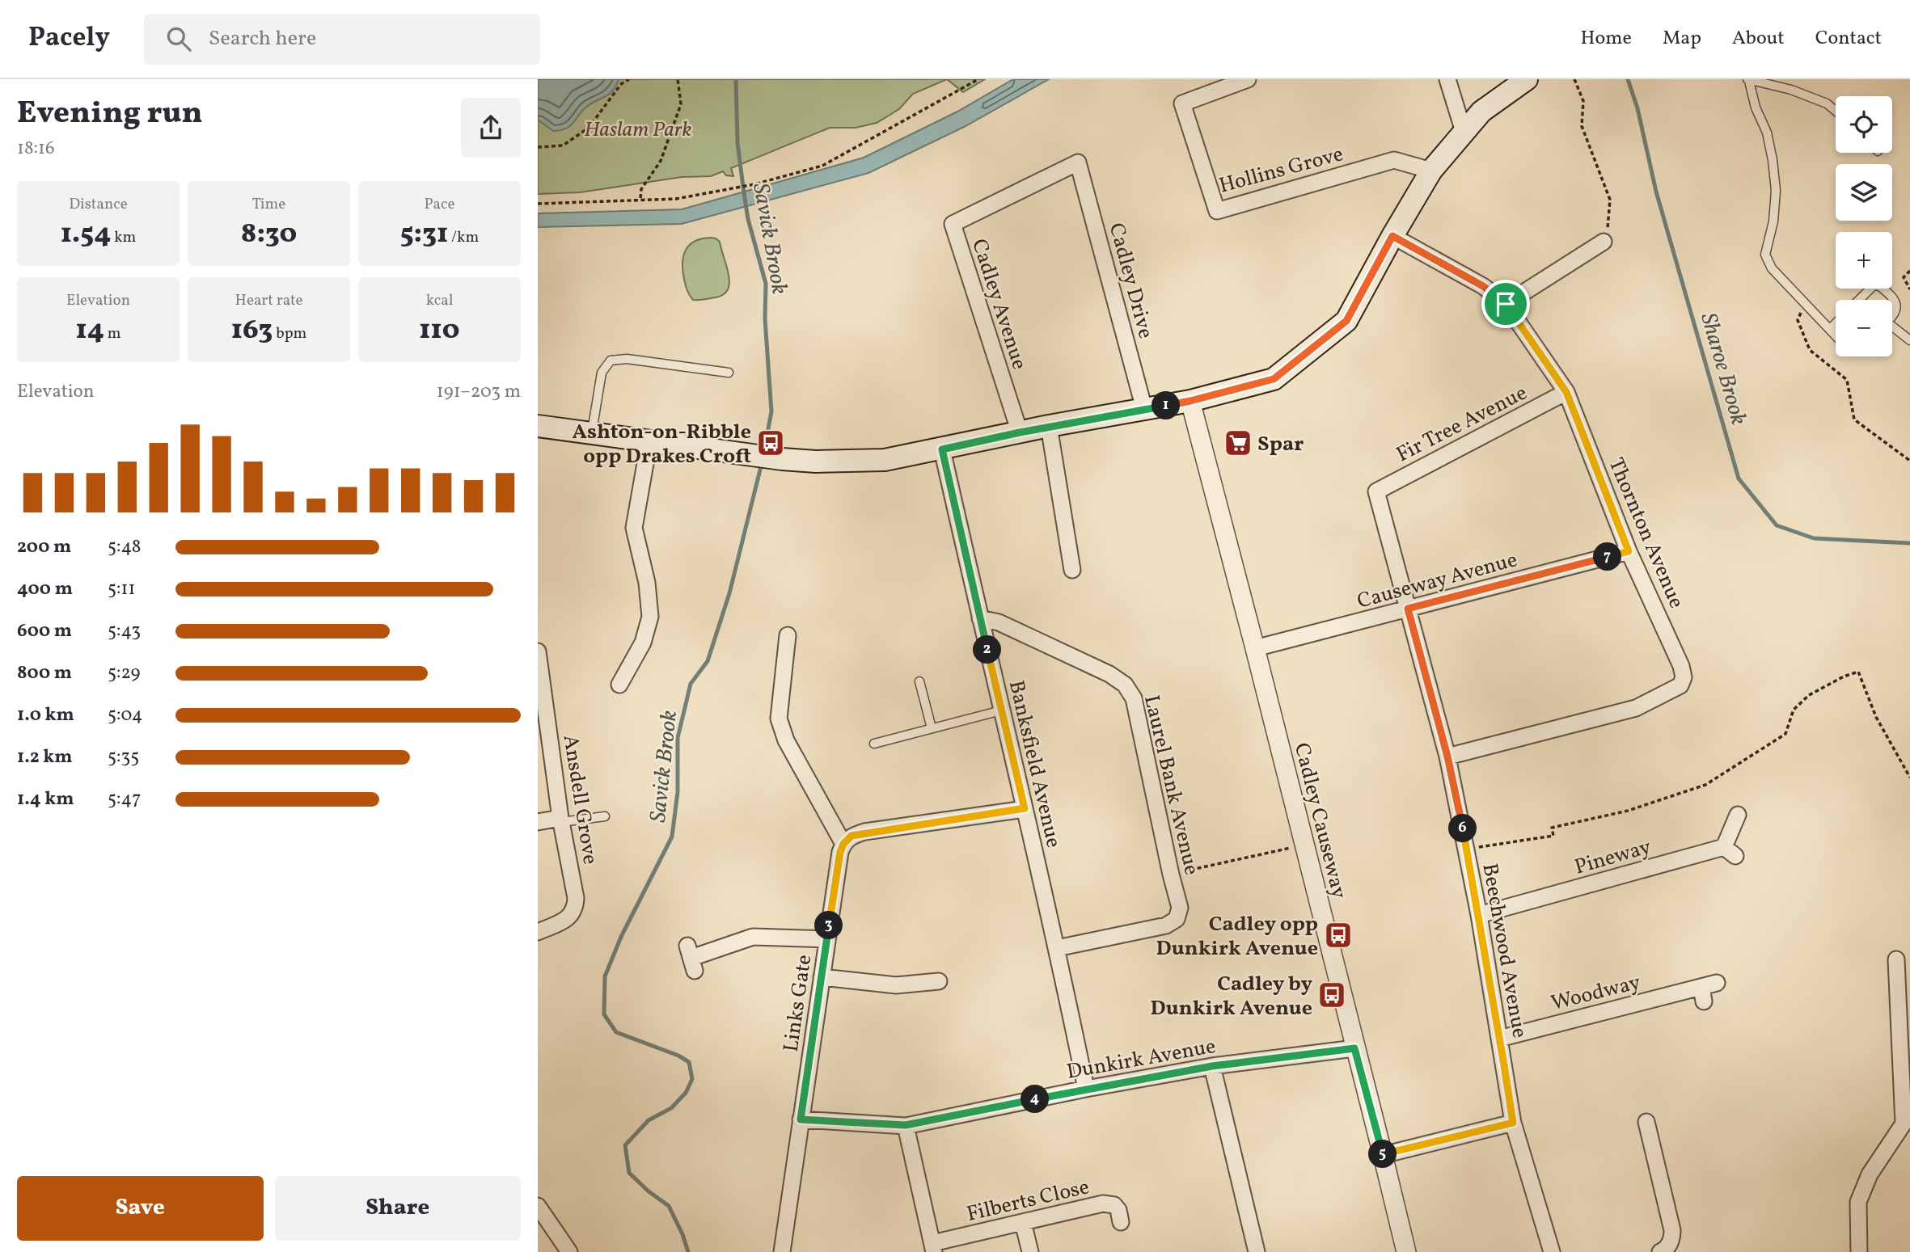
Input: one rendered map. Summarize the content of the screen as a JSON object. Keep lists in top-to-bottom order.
{
  "streets": {
    "street": [
      "Hollins Grove",
      "Cadley Drive",
      "Cadley Avenue",
      "Fir Tree Avenue",
      "Thornton Avenue",
      "Causeway Avenue",
      "Banksfield Avenue",
      "Laurel Bank Avenue",
      "Ansdell Grove",
      "Cadley Causeway",
      "Pineway",
      "Beechwood Avenue",
      "Woodway",
      "Links Gate",
      "Dunkirk Avenue",
      "Filberts Close"
    ]
  },
  "crossings": [
    ["Cadley Drive", "Cadley Avenue"],
    ["Fir Tree Avenue", "Thornton Avenue"],
    ["Fir Tree Avenue", "Beechwood Avenue"],
    ["Thornton Avenue", "Causeway Avenue"],
    ["Thornton Avenue", "Beechwood Avenue"],
    ["Causeway Avenue", "Cadley Causeway"],
    ["Causeway Avenue", "Beechwood Avenue"],
    ["Banksfield Avenue", "Laurel Bank Avenue"],
    ["Banksfield Avenue", "Dunkirk Avenue"],
    ["Cadley Causeway", "Dunkirk Avenue"],
    ["Pineway", "Beechwood Avenue"],
    ["Beechwood Avenue", "Woodway"],
    ["Links Gate", "Dunkirk Avenue"]
  ],
  "water": ["Savick Brook", "Sharoe Brook"],
  "parks": ["Haslam Park"],
  "places": {
    "bus stop": ["Ashton-on-Ribble opp Drakes Croft", "Cadley opp Dunkirk Avenue", "Cadley by Dunkirk Avenue"],
    "supermarket": ["Spar"]
  },
  "page": {
    "header": "Pacely",
    "search": "Search here",
    "nav": [
      "Home",
      "Map",
      "About",
      "Contact"
    ],
    "heading": ["Evening run", "18:16"],
    "map_buttons": ["+", "−"],
    "stats": [
      ["Distance", "1.54 km"],
      ["Time", "8:30"],
      ["Pace", "5:31 /km"],
      ["Elevation", "14 m"],
      ["Heart rate", "163 bpm"],
      ["kcal", "110"]
    ],
    "chart": ["Elevation", "191–203 m"],
    "pins": [
      "1",
      "7",
      "2",
      "6",
      "3",
      "4",
      "5"
    ],
    "list": [
      {
        "name": "200 m",
        "note": "5:48"
      },
      {
        "name": "400 m",
        "note": "5:11"
      },
      {
        "name": "600 m",
        "note": "5:43"
      },
      {
        "name": "800 m",
        "note": "5:29"
      },
      {
        "name": "1.0 km",
        "note": "5:04"
      },
      {
        "name": "1.2 km",
        "note": "5:35"
      },
      {
        "name": "1.4 km",
        "note": "5:47"
      }
    ],
    "buttons": ["Save", "Share"]
  }
}
